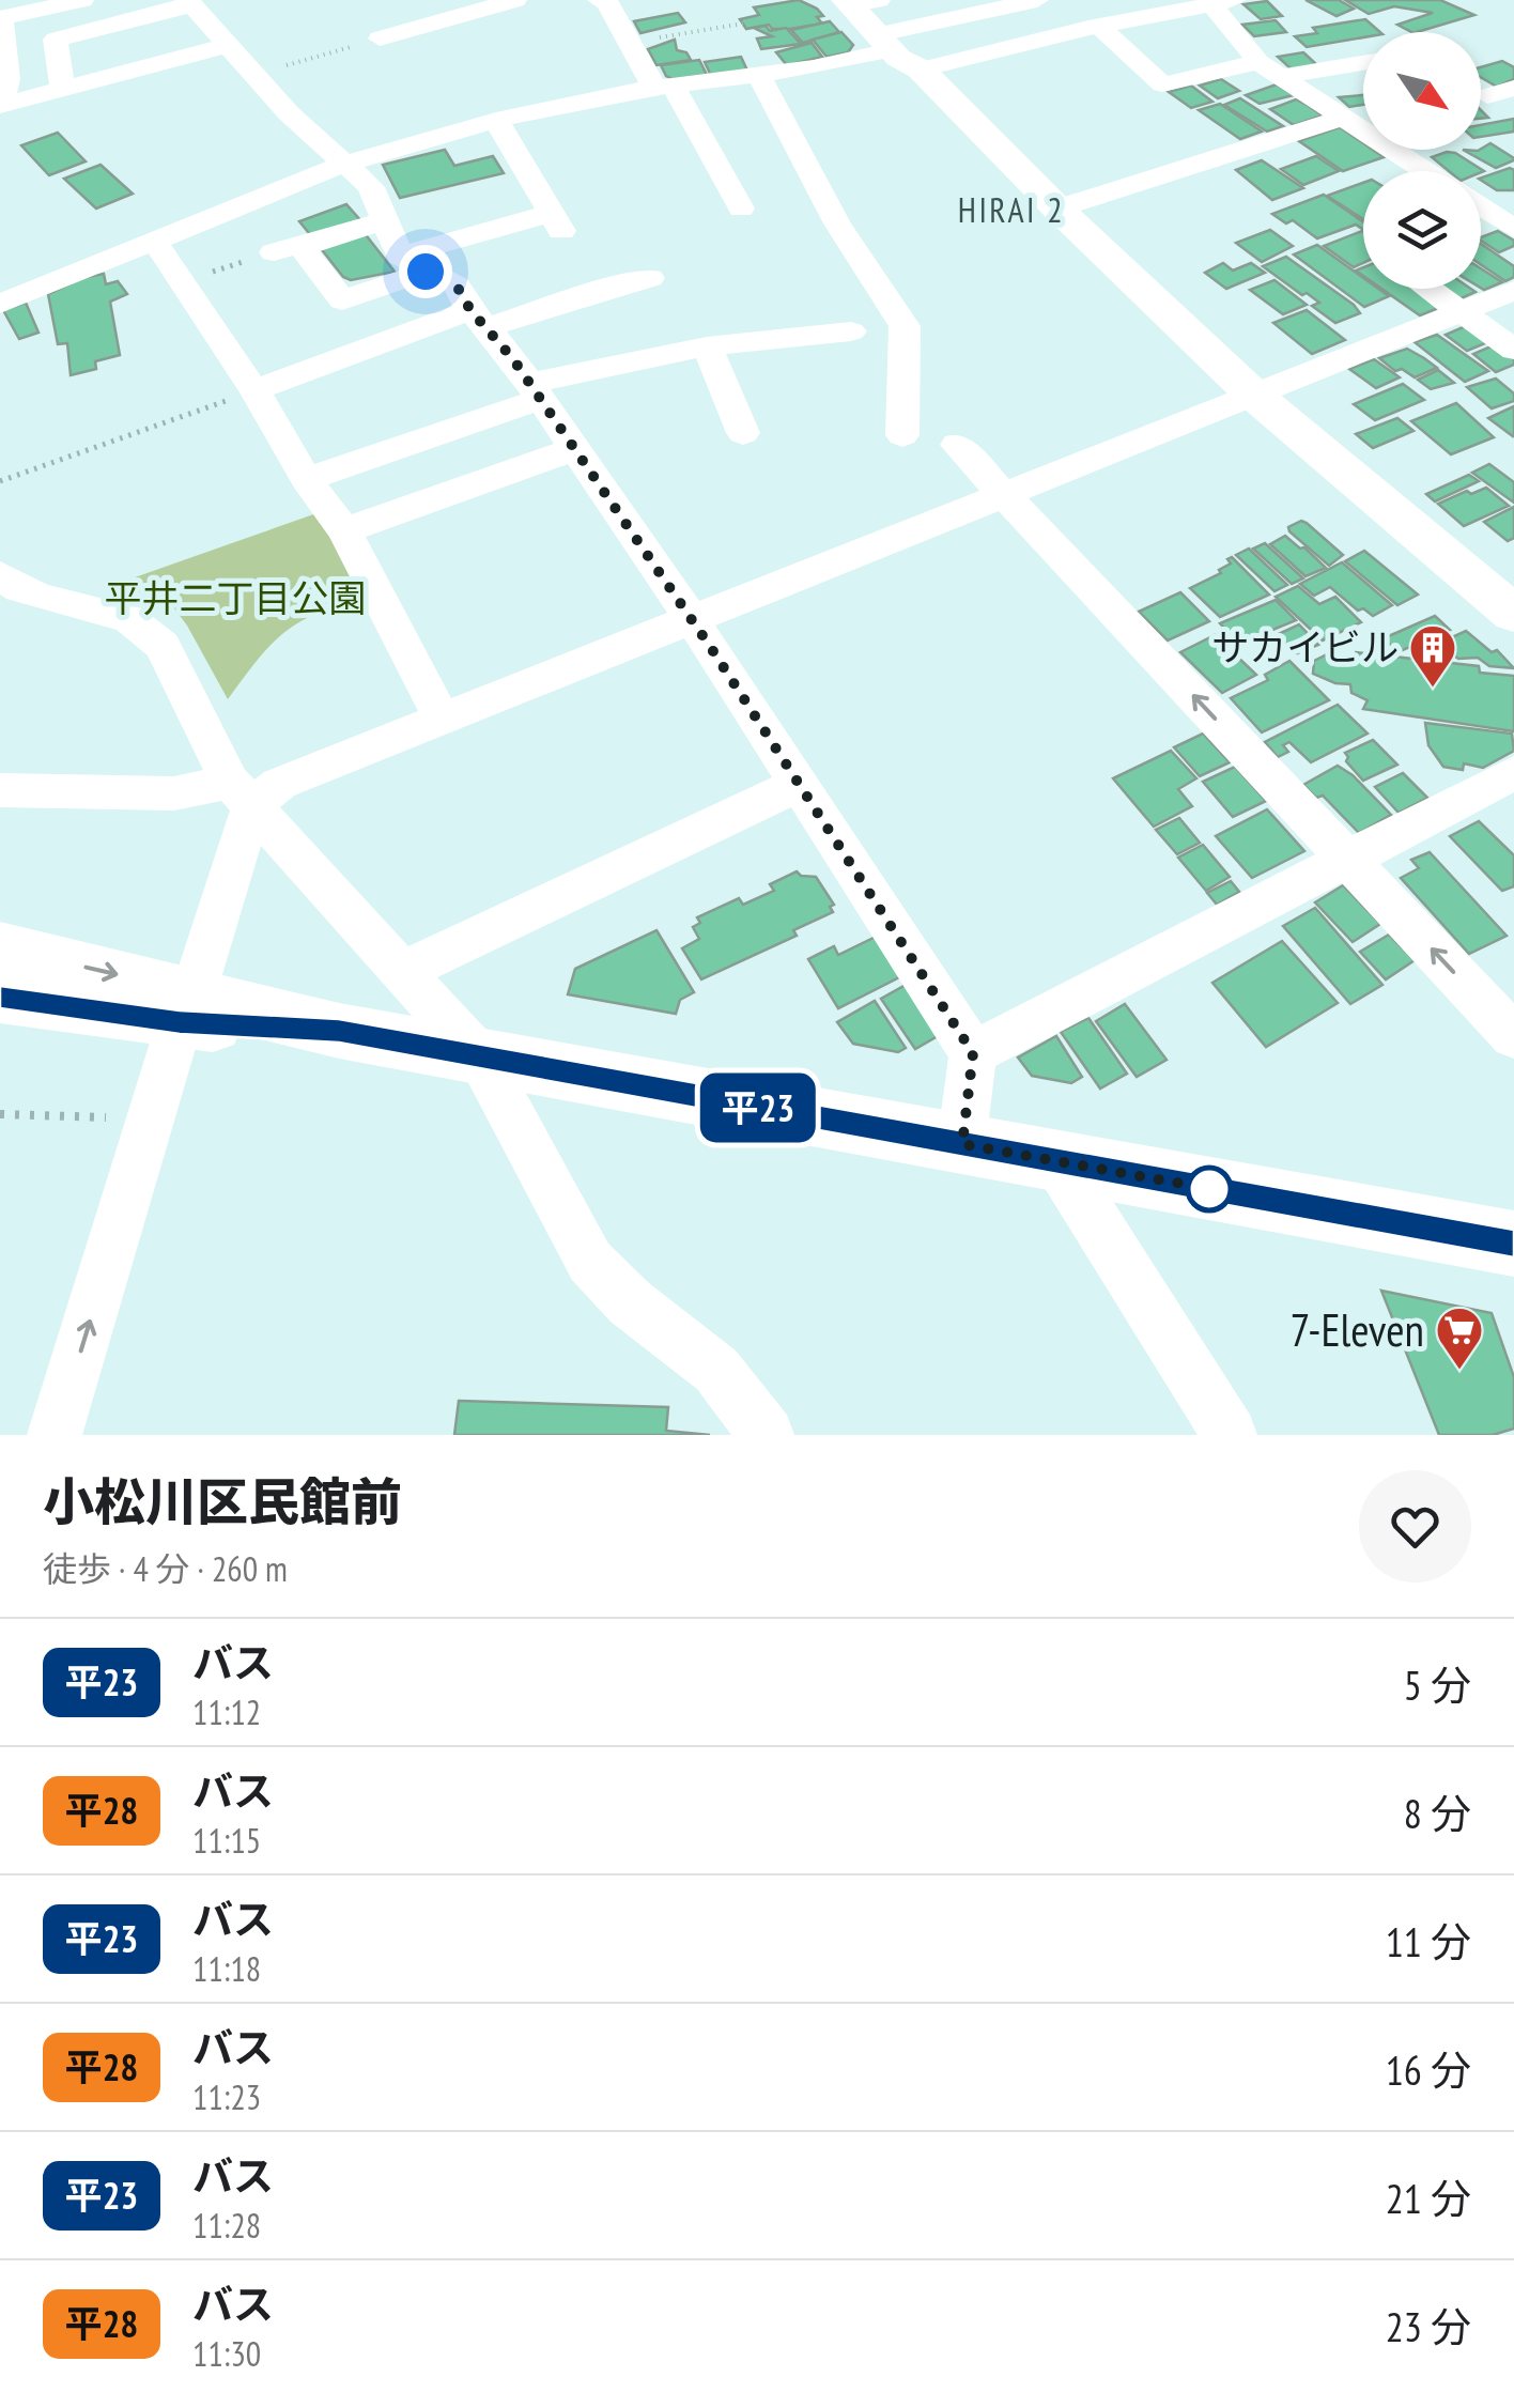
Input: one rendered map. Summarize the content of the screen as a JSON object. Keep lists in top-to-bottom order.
{
  "districts": ["HIRAI 2"],
  "parks": ["平井二丁目公園"],
  "places": {
    "building": ["サカイビル"],
    "supermarket": ["7-Eleven"]
  },
  "lines": ["bus line 平23"],
  "north": "bottom right",
  "page": {
    "on_map": "平23",
    "heading": ["小松川区民館前", "徒歩 · 4 分 · 260 m"],
    "list": [
      {
        "mark": "平23",
        "name": "バス",
        "note": "11:12",
        "value": "5 分"
      },
      {
        "mark": "平28",
        "name": "バス",
        "note": "11:15",
        "value": "8 分"
      },
      {
        "mark": "平23",
        "name": "バス",
        "note": "11:18",
        "value": "11 分"
      },
      {
        "mark": "平28",
        "name": "バス",
        "note": "11:23",
        "value": "16 分"
      },
      {
        "mark": "平23",
        "name": "バス",
        "note": "11:28",
        "value": "21 分"
      },
      {
        "mark": "平28",
        "name": "バス",
        "note": "11:30",
        "value": "23 分"
      }
    ]
  }
}
